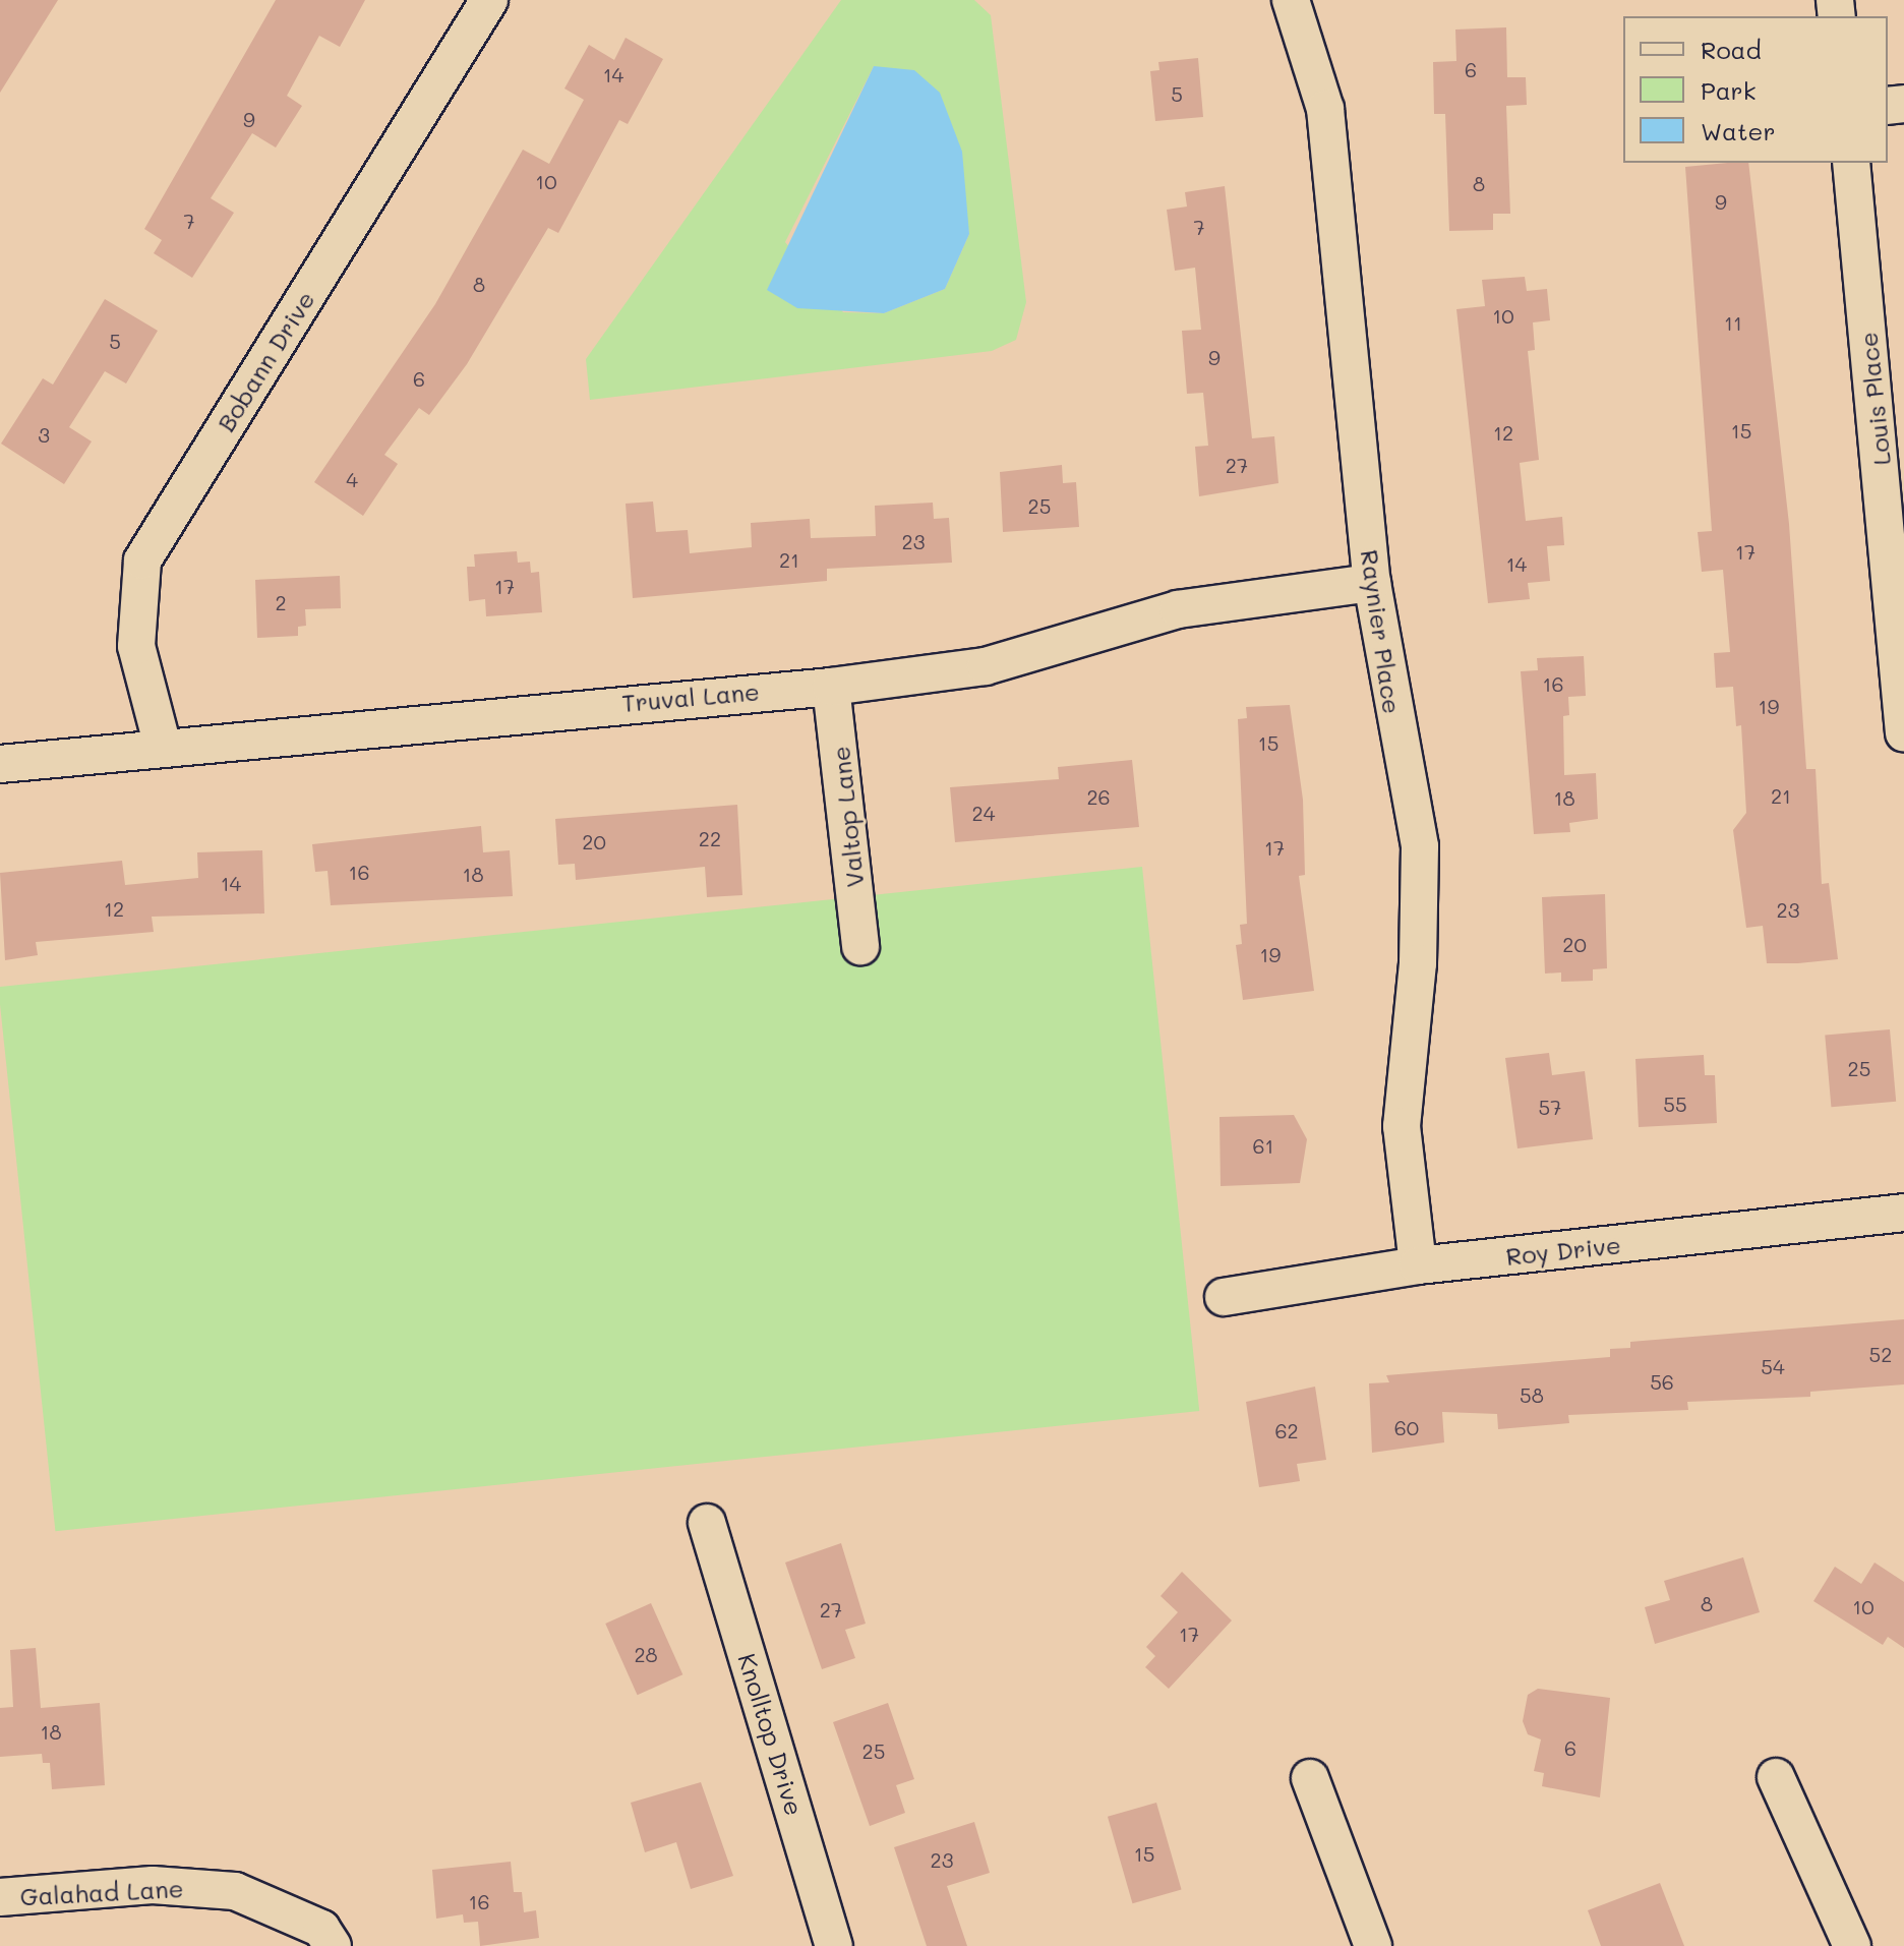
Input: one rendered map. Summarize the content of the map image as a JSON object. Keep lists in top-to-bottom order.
{
  "streets": {
    "street": [
      "Bobann Drive",
      "Louis Place",
      "Raynier Place",
      "Truval Lane",
      "Valtop Lane",
      "Roy Drive",
      "Knolltop Drive",
      "Galahad Lane"
    ]
  },
  "crossings": [
    ["Bobann Drive", "Truval Lane"],
    ["Raynier Place", "Truval Lane"],
    ["Raynier Place", "Roy Drive"],
    ["Truval Lane", "Valtop Lane"]
  ],
  "house_numbers": [
    "6",
    "14",
    "5",
    "9",
    "10",
    "8",
    "9",
    "7",
    "7",
    "8",
    "10",
    "11",
    "5",
    "9",
    "6",
    "15",
    "12",
    "3",
    "27",
    "4",
    "25",
    "23",
    "17",
    "21",
    "14",
    "17",
    "2",
    "16",
    "19",
    "15",
    "21",
    "26",
    "18",
    "24",
    "22",
    "20",
    "17",
    "16",
    "18",
    "14",
    "12",
    "23",
    "20",
    "19",
    "25",
    "55",
    "57",
    "61",
    "52",
    "54",
    "56",
    "58",
    "60",
    "62",
    "8",
    "10",
    "27",
    "17",
    "28",
    "18",
    "6",
    "25",
    "15",
    "23",
    "16"
  ],
  "legend": ["Road", "Park", "Water"]
}
